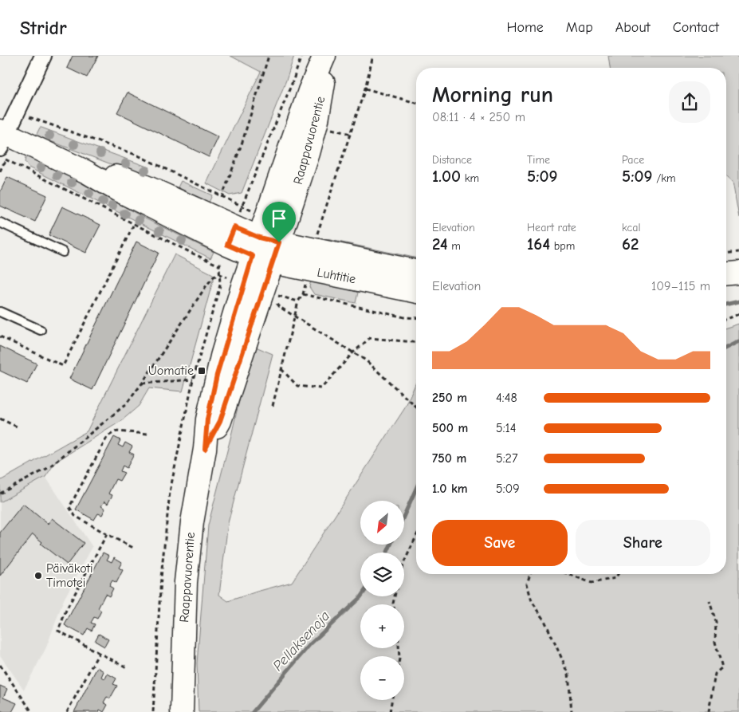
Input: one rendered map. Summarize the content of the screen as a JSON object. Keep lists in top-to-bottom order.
{
  "streets": {
    "main road": ["Raappavuorentie", "Luhtitie"]
  },
  "crossings": [
    ["Raappavuorentie", "Luhtitie"]
  ],
  "water": ["Pellaksenoja"],
  "places": {
    "transit": ["Uomatie"],
    "other": ["Päiväkoti Timotei"]
  },
  "north": "bottom left",
  "page": {
    "header": "Stridr",
    "nav": [
      "Home",
      "Map",
      "About",
      "Contact"
    ],
    "heading": ["Morning run", "08:11 · 4 × 250 m"],
    "stats": [
      ["Distance", "1.00 km"],
      ["Time", "5:09"],
      ["Pace", "5:09 /km"],
      ["Elevation", "24 m"],
      ["Heart rate", "164 bpm"],
      ["kcal", "62"]
    ],
    "chart": ["Elevation", "109–115 m"],
    "list": [
      {
        "name": "250 m",
        "note": "4:48"
      },
      {
        "name": "500 m",
        "note": "5:14"
      },
      {
        "name": "750 m",
        "note": "5:27"
      },
      {
        "name": "1.0 km",
        "note": "5:09"
      }
    ],
    "map_buttons": ["+", "−"],
    "buttons": ["Save", "Share"]
  }
}
